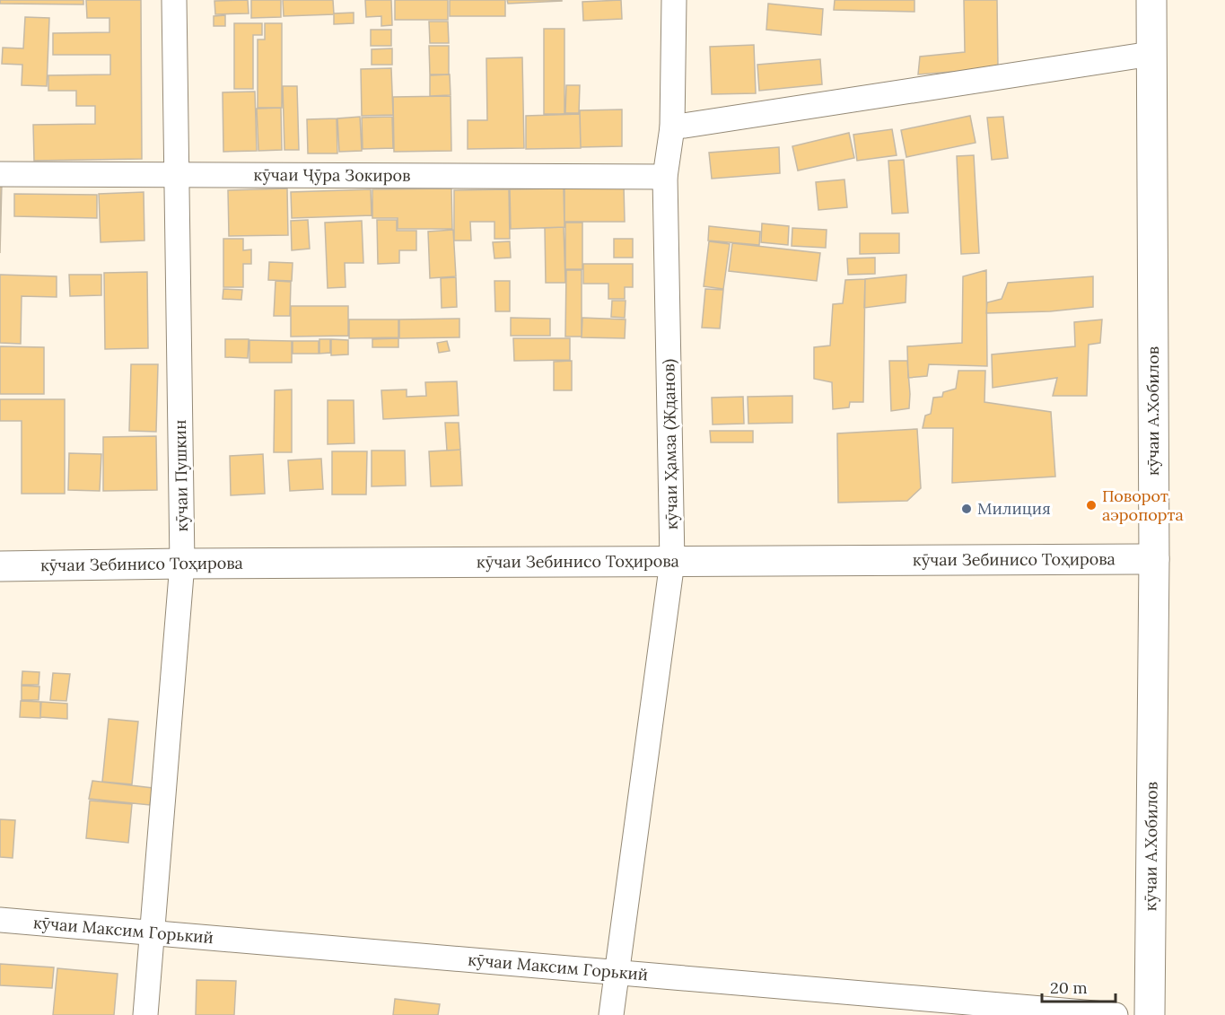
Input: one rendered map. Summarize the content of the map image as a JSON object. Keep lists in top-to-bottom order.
{
  "streets": {
    "main road": ["кӯчаи А.Хобилов", "кӯчаи Зебинисо Тоҳирова"],
    "street": [
      "кӯчаи Ҷӯра Зокиров",
      "кӯчаи Ҳамза (Жданов)",
      "кӯчаи Пушкин",
      "кӯчаи Максим Горький"
    ]
  },
  "crossings": [
    ["кӯчаи Ҷӯра Зокиров", "кӯчаи Ҳамза (Жданов)"],
    ["кӯчаи Ҷӯра Зокиров", "кӯчаи Пушкин"],
    ["кӯчаи А.Хобилов", "кӯчаи Зебинисо Тоҳирова"],
    ["кӯчаи Ҳамза (Жданов)", "кӯчаи Зебинисо Тоҳирова"],
    ["кӯчаи Ҳамза (Жданов)", "кӯчаи Максим Горький"],
    ["кӯчаи Пушкин", "кӯчаи Зебинисо Тоҳирова"],
    ["кӯчаи Пушкин", "кӯчаи Максим Горький"]
  ],
  "places": ["Поворот аэропорта", "Милиция"],
  "scale_bar": "20 m"
}
